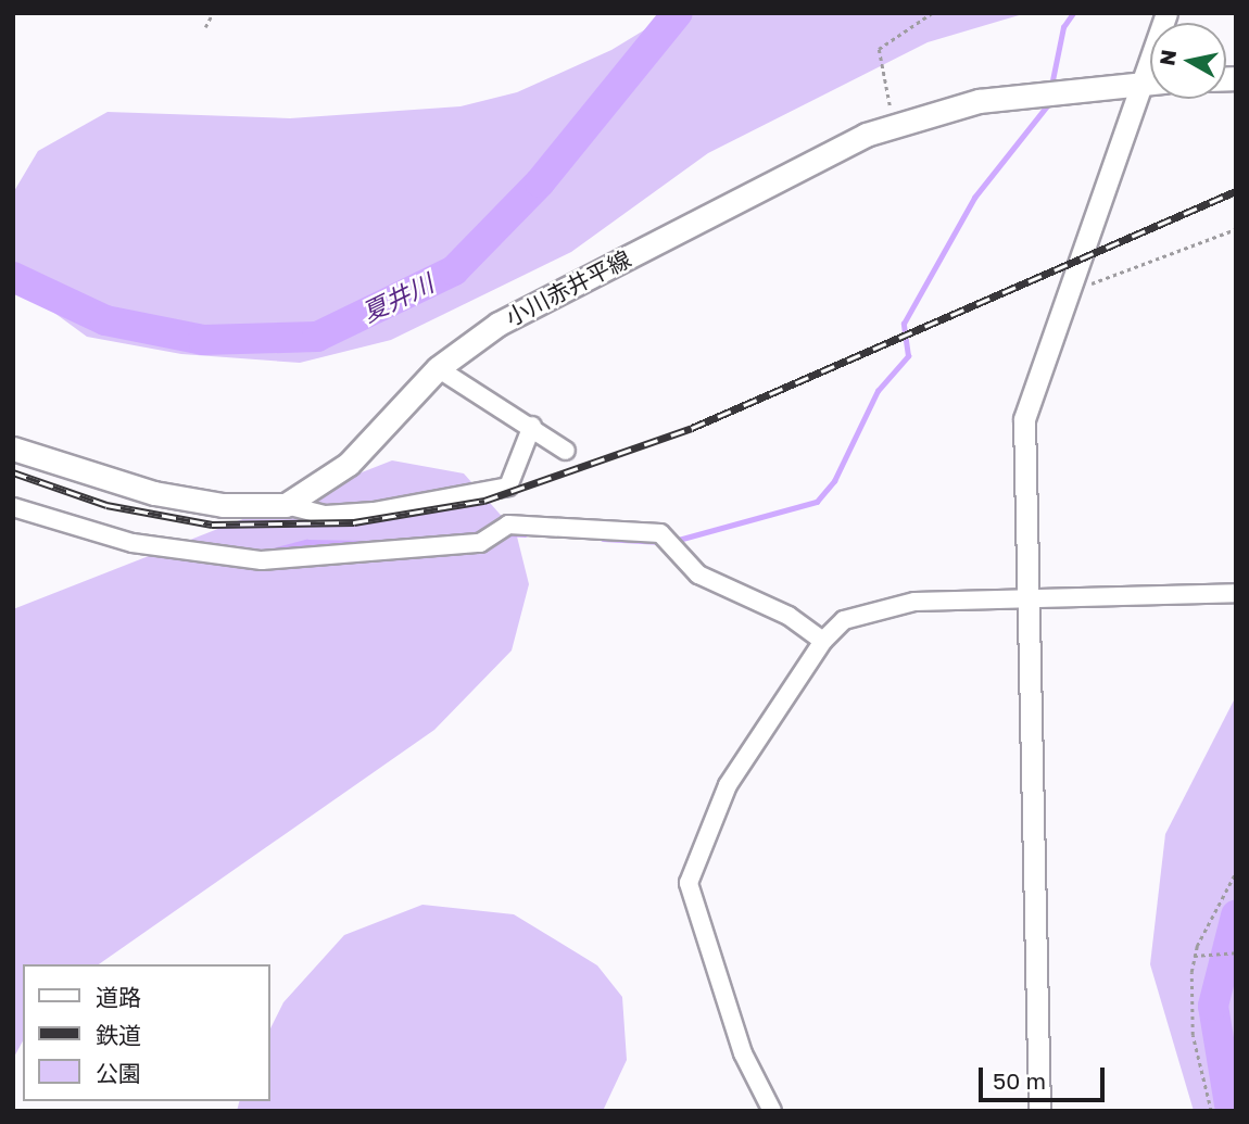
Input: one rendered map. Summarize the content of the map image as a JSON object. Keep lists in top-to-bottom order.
{
  "streets": {
    "main road": ["小川赤井平線"]
  },
  "water": ["夏井川"],
  "legend": ["道路", "鉄道", "公園"],
  "scale_bar": "50 m",
  "north": "left"
}
